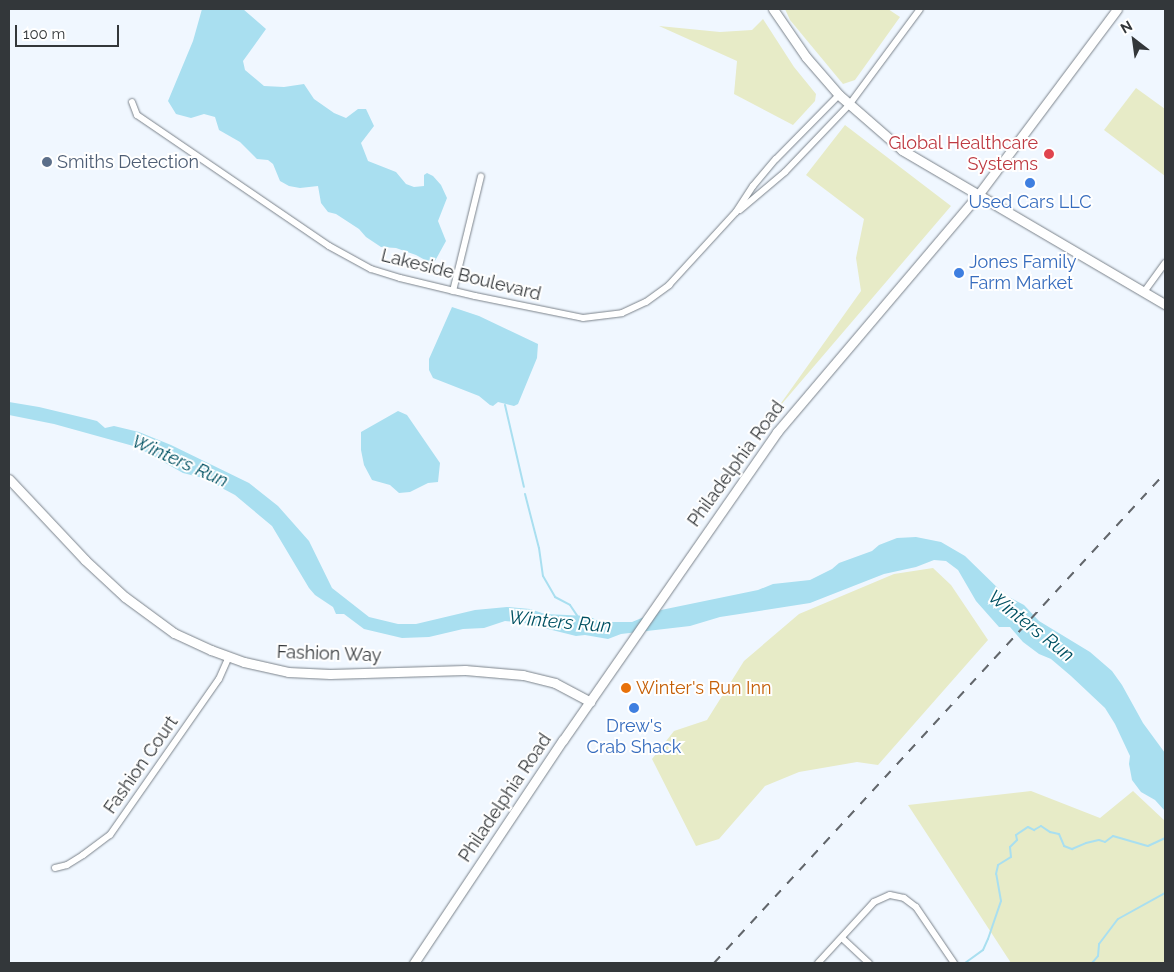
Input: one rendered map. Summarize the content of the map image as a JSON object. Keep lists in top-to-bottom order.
{
  "streets": {
    "main road": ["Philadelphia Road", "Fashion Way"],
    "street": ["Lakeside Boulevard", "Fashion Court"]
  },
  "crossings": [
    ["Philadelphia Road", "Fashion Way"],
    ["Fashion Way", "Fashion Court"]
  ],
  "water": ["Winters Run"],
  "places": [
    "Global Healthcare Systems",
    "Smiths Detection",
    "Used Cars LLC",
    "Jones Family Farm Market",
    "Winter's Run Inn",
    "Drew's Crab Shack"
  ],
  "scale_bar": "100 m",
  "north": "top left"
}
